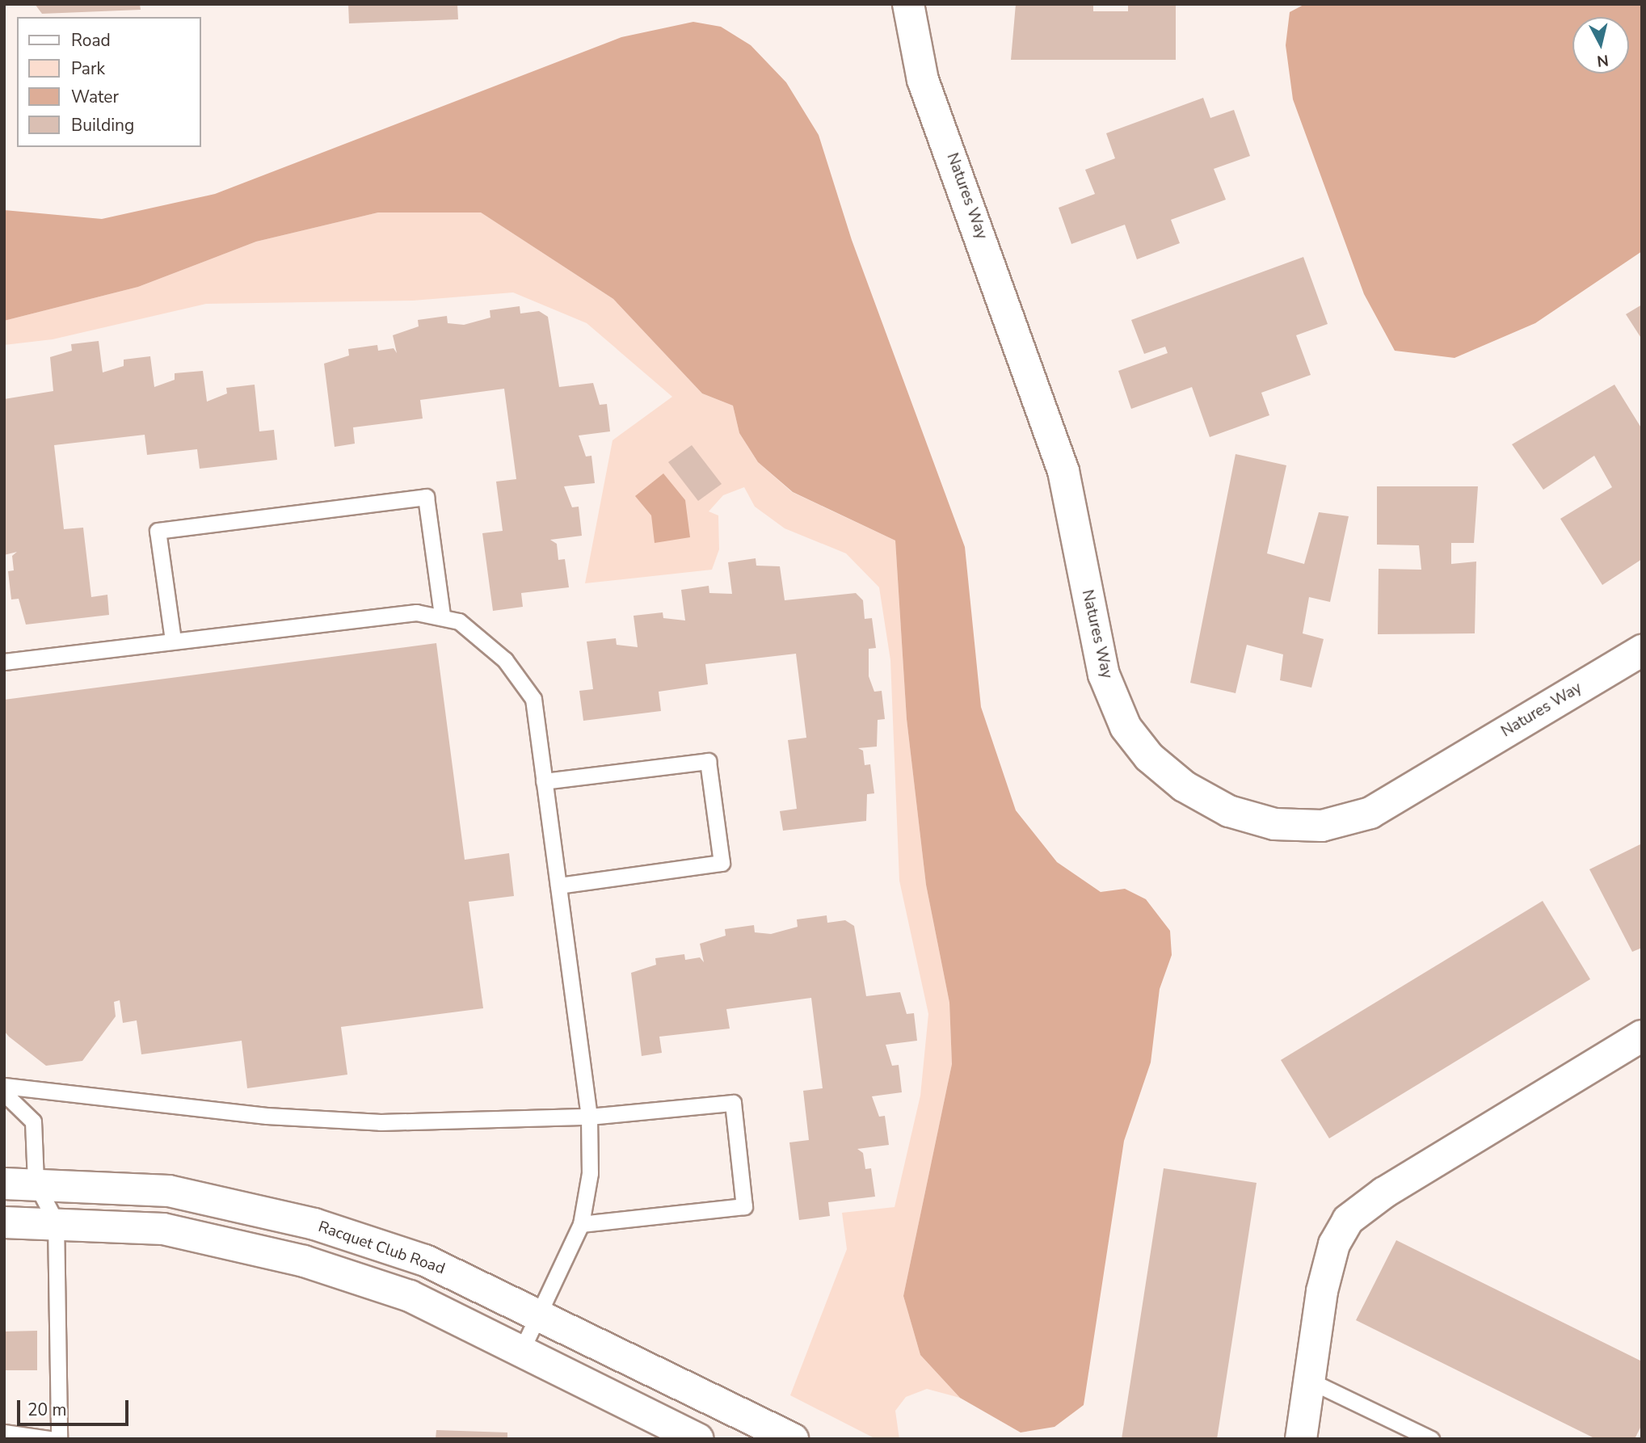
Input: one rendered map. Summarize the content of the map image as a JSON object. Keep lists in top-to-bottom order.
{
  "streets": {
    "street": ["Natures Way", "Racquet Club Road"]
  },
  "legend": [
    "Road",
    "Park",
    "Water",
    "Building"
  ],
  "scale_bar": "20 m",
  "north": "bottom"
}
